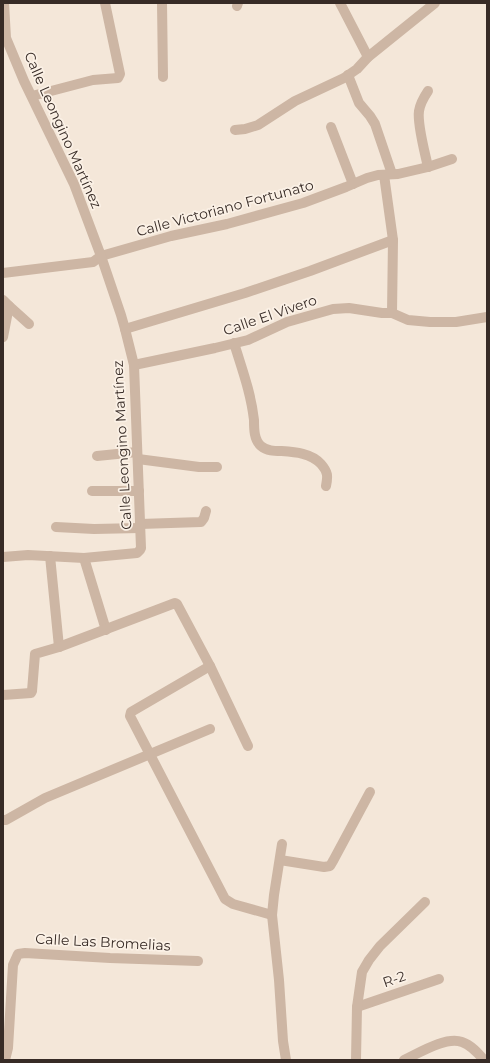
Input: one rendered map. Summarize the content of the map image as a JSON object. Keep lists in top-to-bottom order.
{
  "streets": {
    "street": [
      "Calle Leongino Martínez",
      "Calle Victoriano Fortunato",
      "Calle El Vivero",
      "Calle Las Bromelias",
      "R-2"
    ]
  },
  "crossings": [
    ["Calle Leongino Martínez", "Calle Victoriano Fortunato"],
    ["Calle Leongino Martínez", "Calle El Vivero"]
  ]
}
